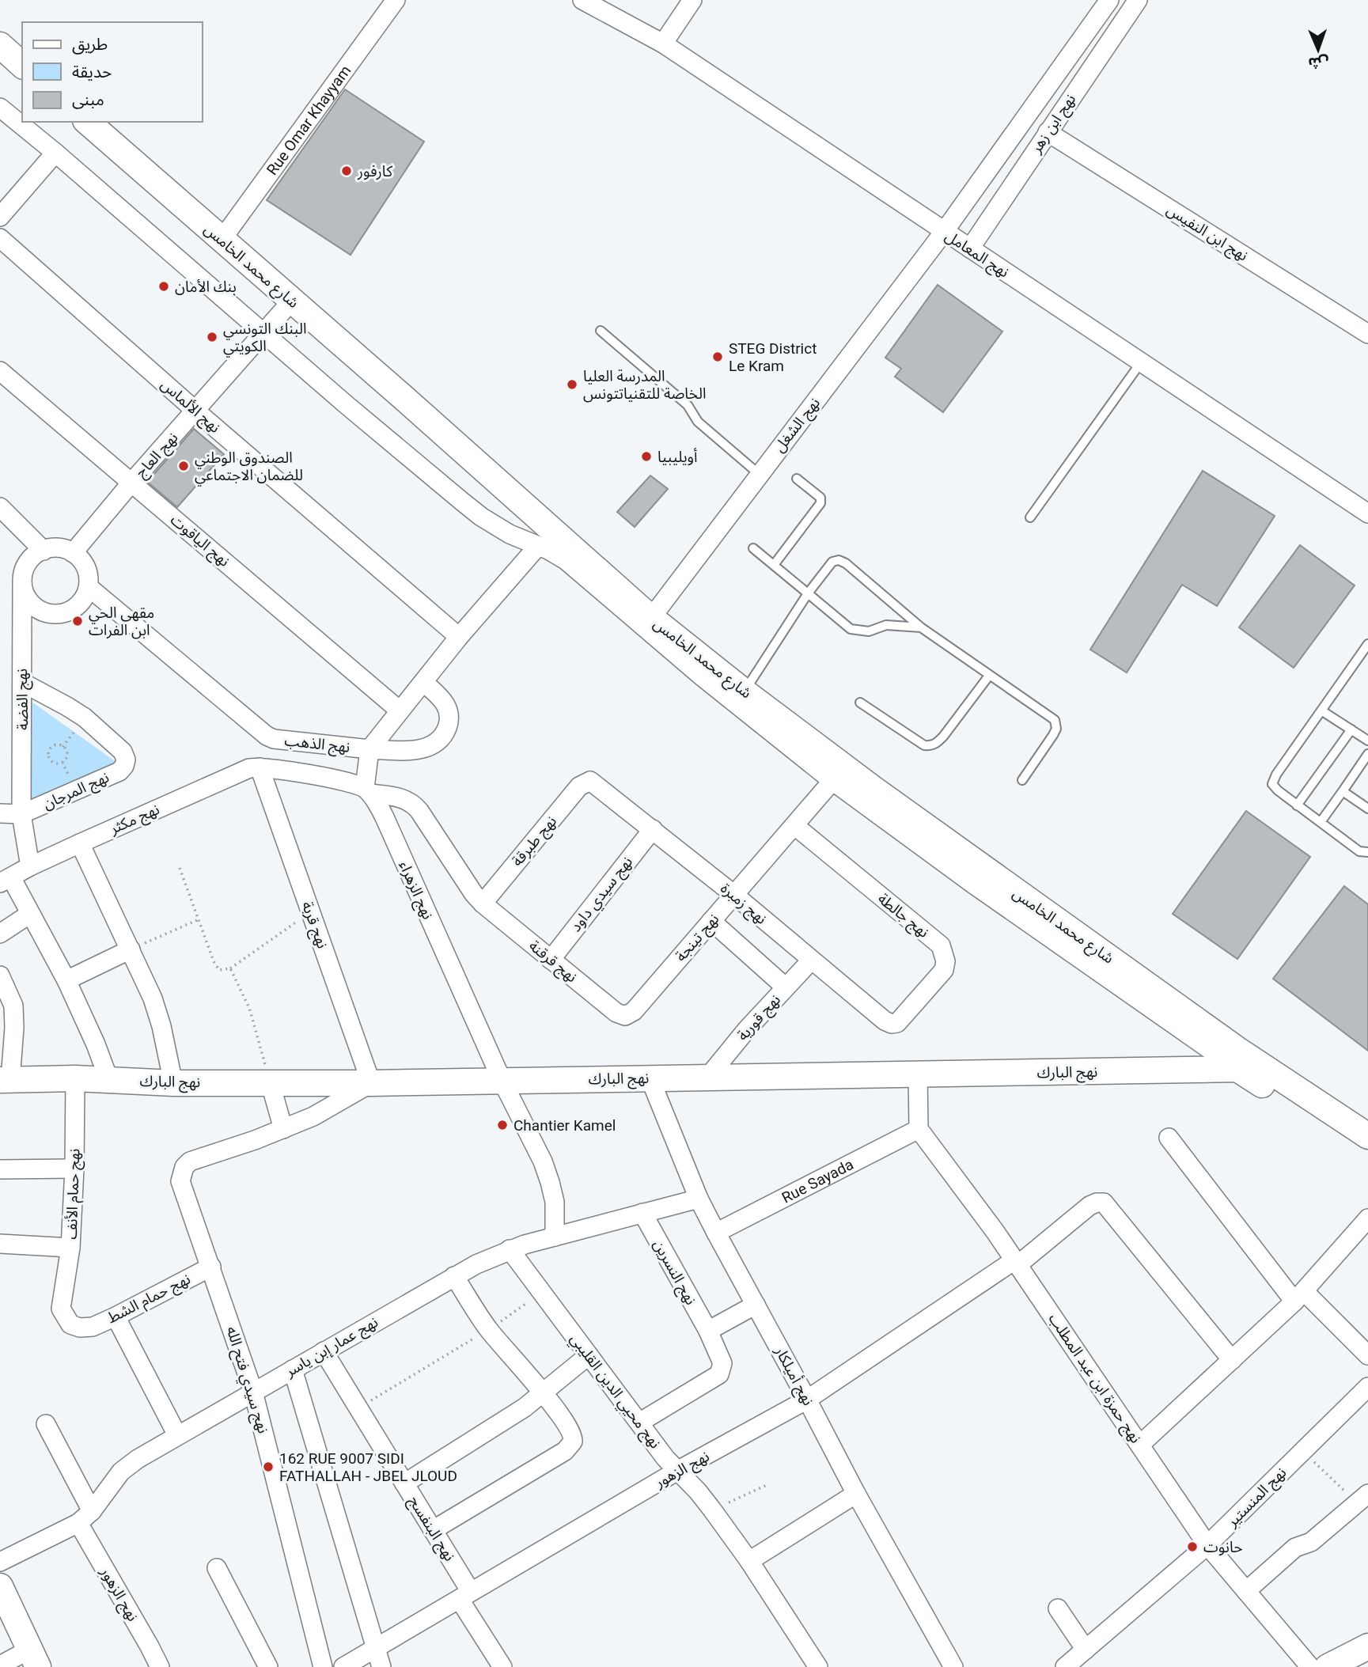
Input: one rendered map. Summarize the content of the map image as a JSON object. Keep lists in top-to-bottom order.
{
  "streets": {
    "main road": ["شارع محمد الخامس", "نهج البارك"],
    "street": [
      "Rue Omar Khayyam",
      "نهج ابن زهر",
      "نهج ابن النفيس",
      "نهج المعامل",
      "نهج الألماس",
      "نهج الشغل",
      "نهج العاج",
      "نهج الياقوت",
      "نهج الفضة",
      "نهج الذهب",
      "نهج المرجان",
      "نهج مكثر",
      "نهج طبرقة",
      "نهج الزهراء",
      "نهج سيدي داود",
      "نهج زمبرة",
      "نهج جالطة",
      "نهج قربة",
      "نهج تينجة",
      "نهج قرقنة",
      "نهج قورية",
      "Rue Sayada",
      "نهج حمام الأنف",
      "نهج النسرين",
      "نهج حمام الشط",
      "نهج عمار إبن ياسر",
      "نهج أميلكار",
      "نهج حمزة ابن عبد المطلب",
      "نهج سيدي فتح الله",
      "نهج محيي الدين القليبي",
      "نهج الزهور",
      "نهج المنستير",
      "نهج البنفسج"
    ]
  },
  "crossings": [
    ["Rue Omar Khayyam", "شارع محمد الخامس"],
    ["نهج ابن زهر", "نهج ابن النفيس"],
    ["نهج ابن زهر", "نهج المعامل"],
    ["نهج المعامل", "نهج الشغل"],
    ["شارع محمد الخامس", "نهج الشغل"],
    ["شارع محمد الخامس", "نهج العاج"],
    ["نهج الألماس", "نهج العاج"],
    ["نهج الألماس", "نهج الذهب"],
    ["نهج العاج", "نهج الياقوت"],
    ["نهج العاج", "نهج الفضة"],
    ["نهج العاج", "نهج الذهب"],
    ["نهج الياقوت", "نهج الذهب"],
    ["نهج الفضة", "نهج الذهب"],
    ["نهج الفضة", "نهج المرجان"],
    ["نهج الفضة", "نهج مكثر"],
    ["نهج الذهب", "نهج قربة"],
    ["نهج مكثر", "نهج قربة"],
    ["نهج طبرقة", "نهج زمبرة"],
    ["نهج طبرقة", "نهج قرقنة"],
    ["نهج الزهراء", "نهج قرقنة"],
    ["نهج الزهراء", "نهج البارك"],
    ["نهج الزهراء", "نهج عمار إبن ياسر"],
    ["نهج سيدي داود", "نهج زمبرة"],
    ["نهج سيدي داود", "نهج قرقنة"],
    ["نهج زمبرة", "نهج جالطة"],
    ["نهج زمبرة", "نهج تينجة"],
    ["نهج زمبرة", "نهج قورية"],
    ["نهج جالطة", "نهج تينجة"],
    ["نهج قربة", "نهج البارك"],
    ["نهج تينجة", "نهج قرقنة"],
    ["نهج قورية", "نهج البارك"],
    ["نهج البارك", "نهج حمام الأنف"],
    ["نهج البارك", "نهج أميلكار"],
    ["Rue Sayada", "نهج أميلكار"],
    ["Rue Sayada", "نهج حمزة ابن عبد المطلب"],
    ["نهج حمام الأنف", "نهج حمام الشط"],
    ["نهج النسرين", "نهج عمار إبن ياسر"],
    ["نهج النسرين", "نهج محيي الدين القليبي"],
    ["نهج حمام الشط", "نهج سيدي فتح الله"],
    ["نهج عمار إبن ياسر", "نهج أميلكار"],
    ["نهج عمار إبن ياسر", "نهج سيدي فتح الله"],
    ["نهج عمار إبن ياسر", "نهج محيي الدين القليبي"],
    ["نهج عمار إبن ياسر", "نهج الزهور"],
    ["نهج عمار إبن ياسر", "نهج البنفسج"],
    ["نهج أميلكار", "نهج الزهور"],
    ["نهج حمزة ابن عبد المطلب", "نهج الزهور"],
    ["نهج حمزة ابن عبد المطلب", "نهج المنستير"],
    ["نهج محيي الدين القليبي", "نهج الزهور"],
    ["نهج الزهور", "نهج البنفسج"]
  ],
  "places": [
    "كارفور",
    "بنك الأمان",
    "البنك التونسي الكويتي",
    "STEG District Le Kram",
    "المدرسة العليا الخاصة للتقنياتتونس",
    "أويليبيا",
    "الصندوق الوطني للضمان الاجتماعي",
    "مقهى الحي ابن الفرات",
    "Chantier Kamel",
    "162 RUE 9007 SIDI FATHALLAH - JBEL JLOUD",
    "حانوت"
  ],
  "legend": ["طريق", "حديقة", "مبنى"],
  "north": "bottom"
}
